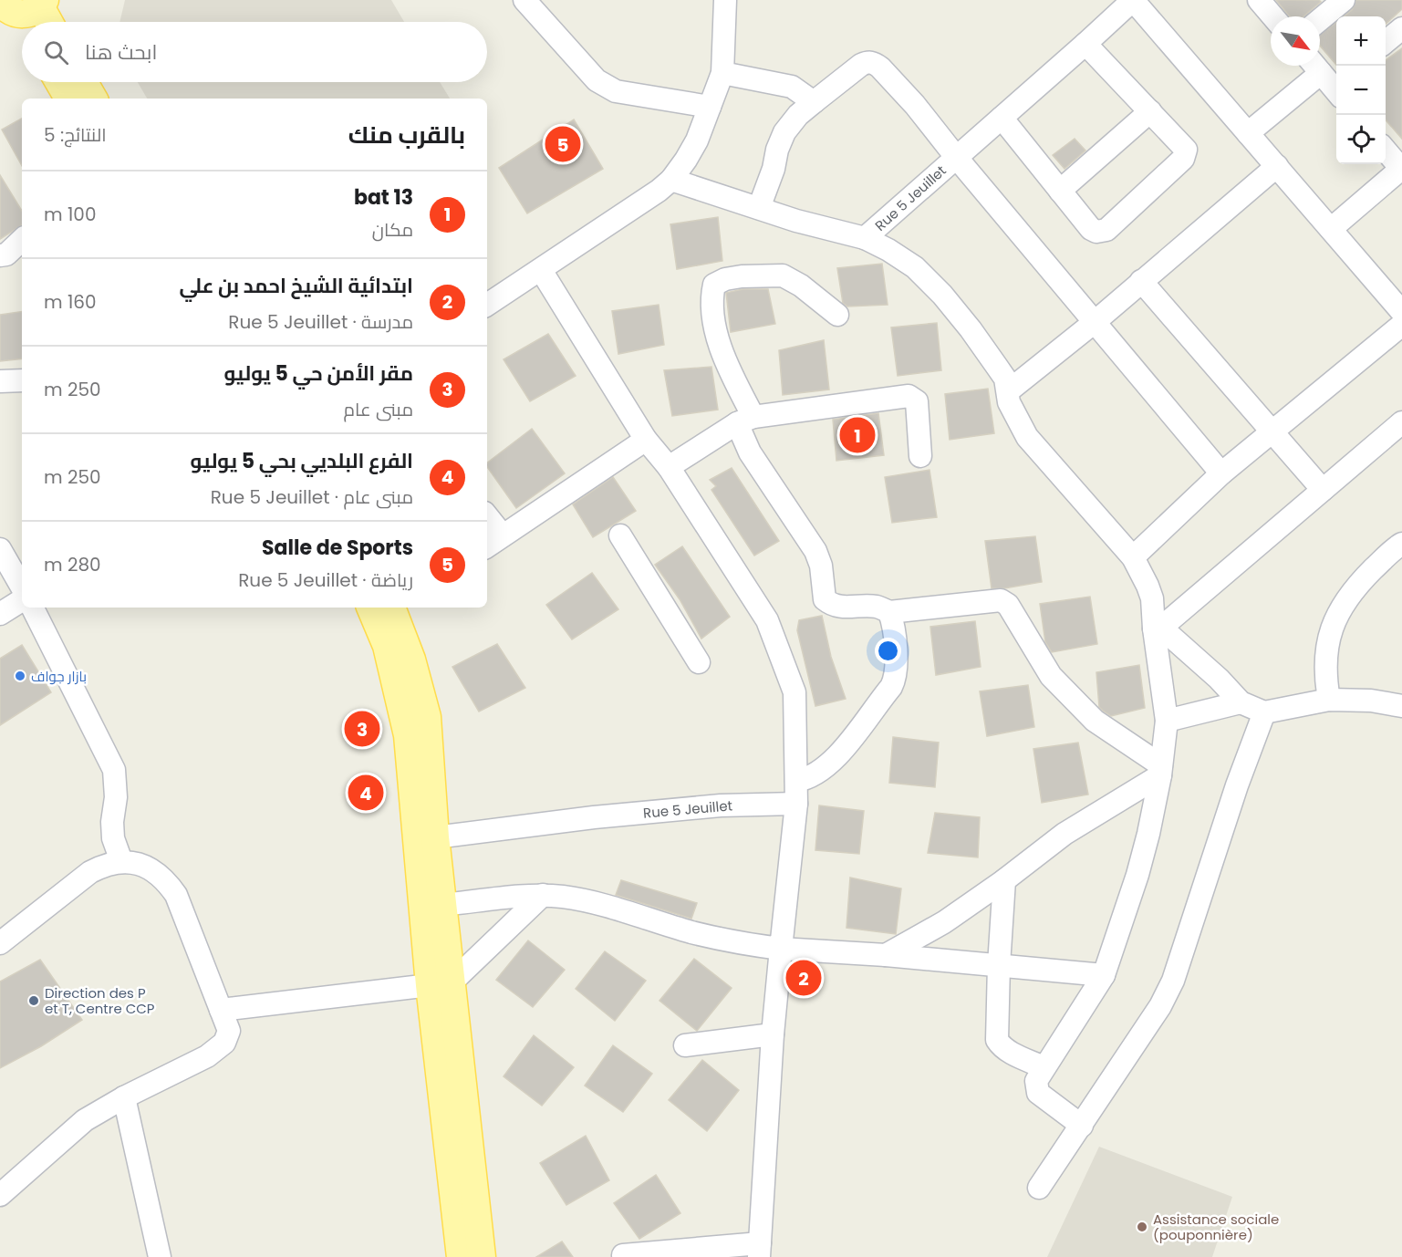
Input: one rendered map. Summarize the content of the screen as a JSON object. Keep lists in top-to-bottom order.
{
  "streets": {
    "street": ["Rue 5 Jeuillet"]
  },
  "places": ["بازار جواف", "Direction des P et T, Centre CCP", "Assistance sociale (pouponnière)"],
  "north": "bottom right",
  "page": {
    "map_buttons": ["+", "−"],
    "search": "ابحث هنا",
    "heading": ["بالقرب منك", "النتائج: 5"],
    "pins": [
      "5",
      "1",
      "3",
      "4",
      "2"
    ],
    "list": [
      {
        "mark": "1",
        "name": "bat 13",
        "note": "مكان",
        "value": "100 m"
      },
      {
        "mark": "2",
        "name": "ابتدائية الشيخ احمد بن علي",
        "note": "مدرسة · Rue 5 Jeuillet",
        "value": "160 m"
      },
      {
        "mark": "3",
        "name": "مقر الأمن حي 5 يوليو",
        "note": "مبنى عام",
        "value": "250 m"
      },
      {
        "mark": "4",
        "name": "الفرع البلديي بحي 5 يوليو",
        "note": "مبنى عام · Rue 5 Jeuillet",
        "value": "250 m"
      },
      {
        "mark": "5",
        "name": "Salle de Sports",
        "note": "رياضة · Rue 5 Jeuillet",
        "value": "280 m"
      }
    ]
  }
}
